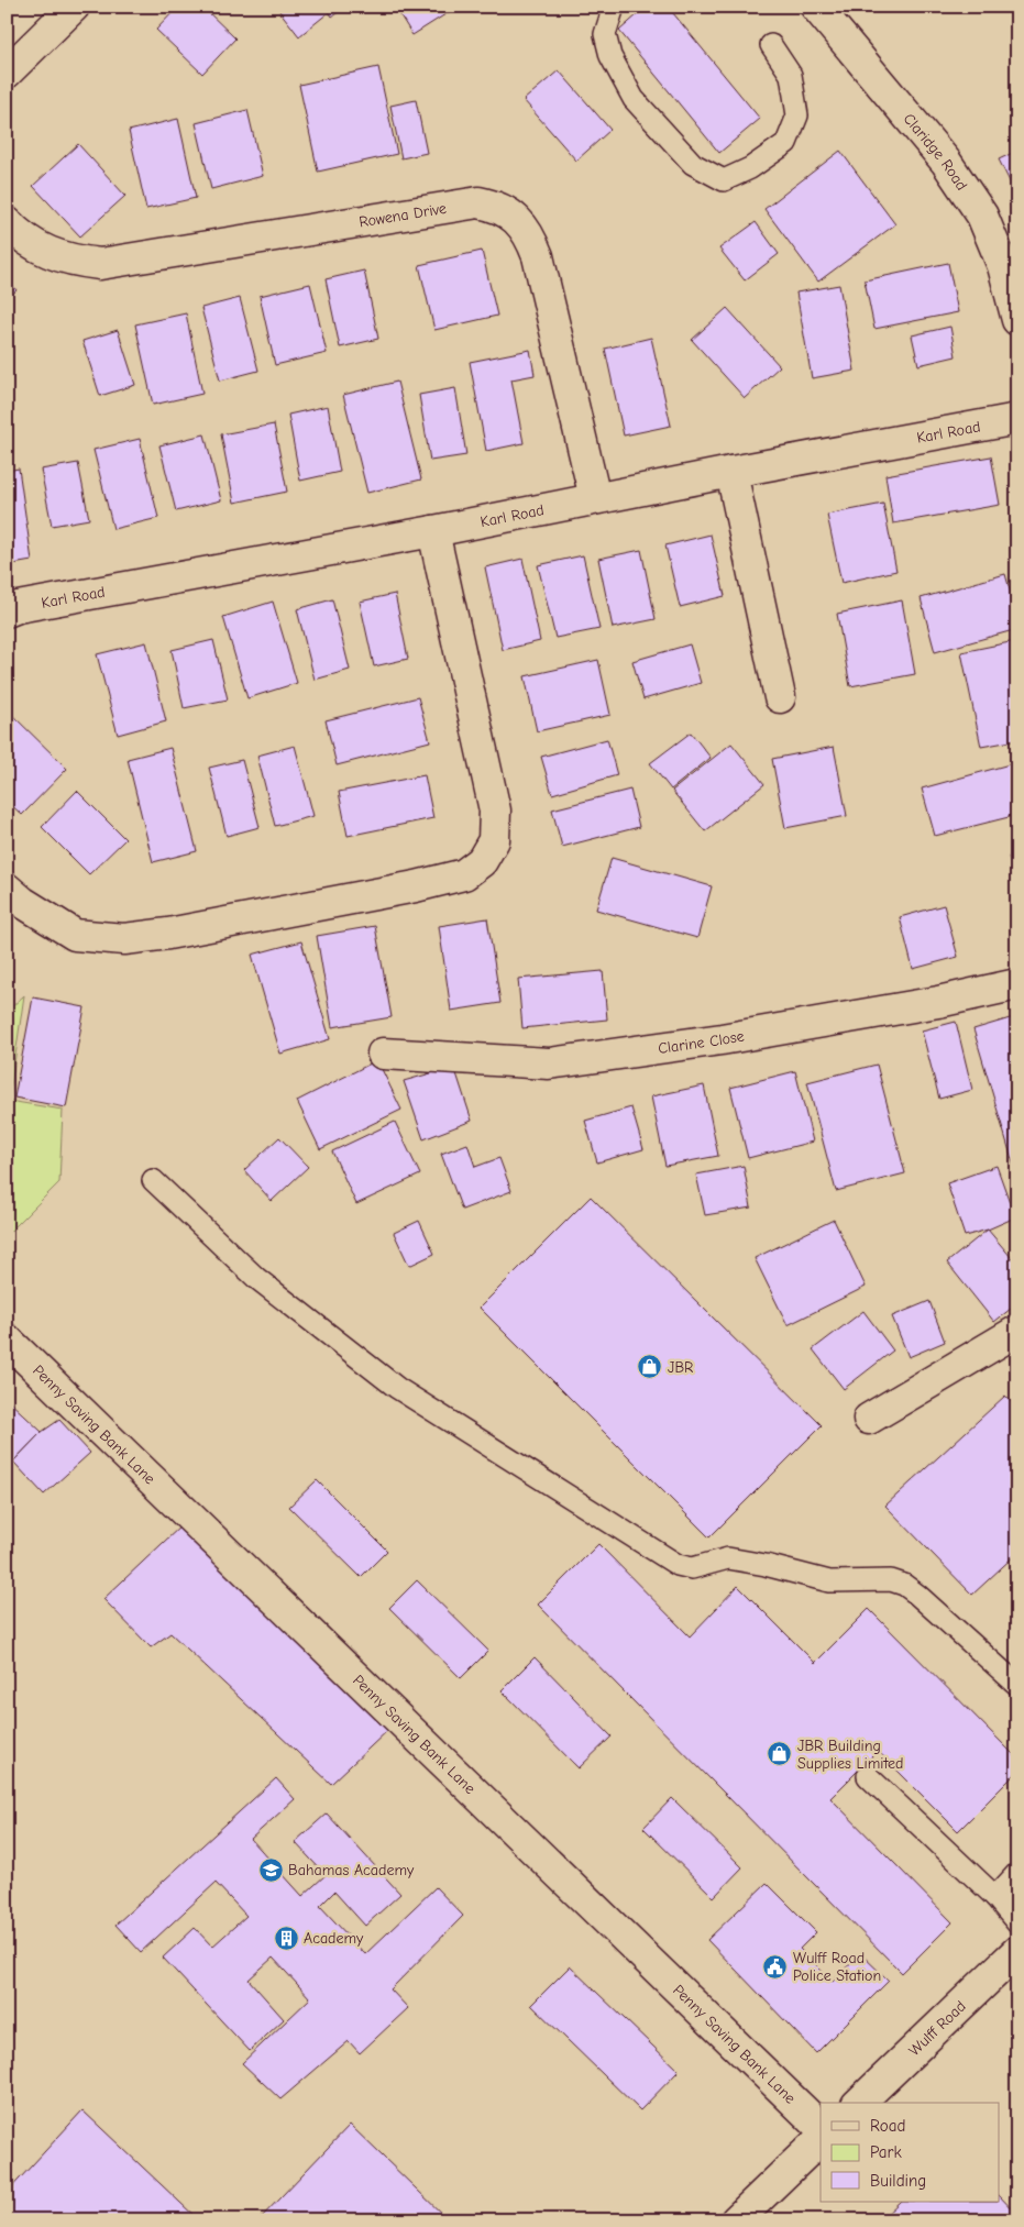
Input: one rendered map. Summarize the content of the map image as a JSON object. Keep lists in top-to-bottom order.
{
  "streets": {
    "street": [
      "Claridge Road",
      "Rowena Drive",
      "Karl Road",
      "Clarine Close",
      "Penny Saving Bank Lane",
      "Wulff Road"
    ]
  },
  "crossings": [
    ["Rowena Drive", "Karl Road"]
  ],
  "places": {
    "shop": ["JBR", "JBR Building Supplies Limited"],
    "school or university": ["Bahamas Academy"],
    "building": ["Academy"],
    "public building": ["Wulff Road Police Station"]
  },
  "legend": ["Road", "Park", "Building"]
}
